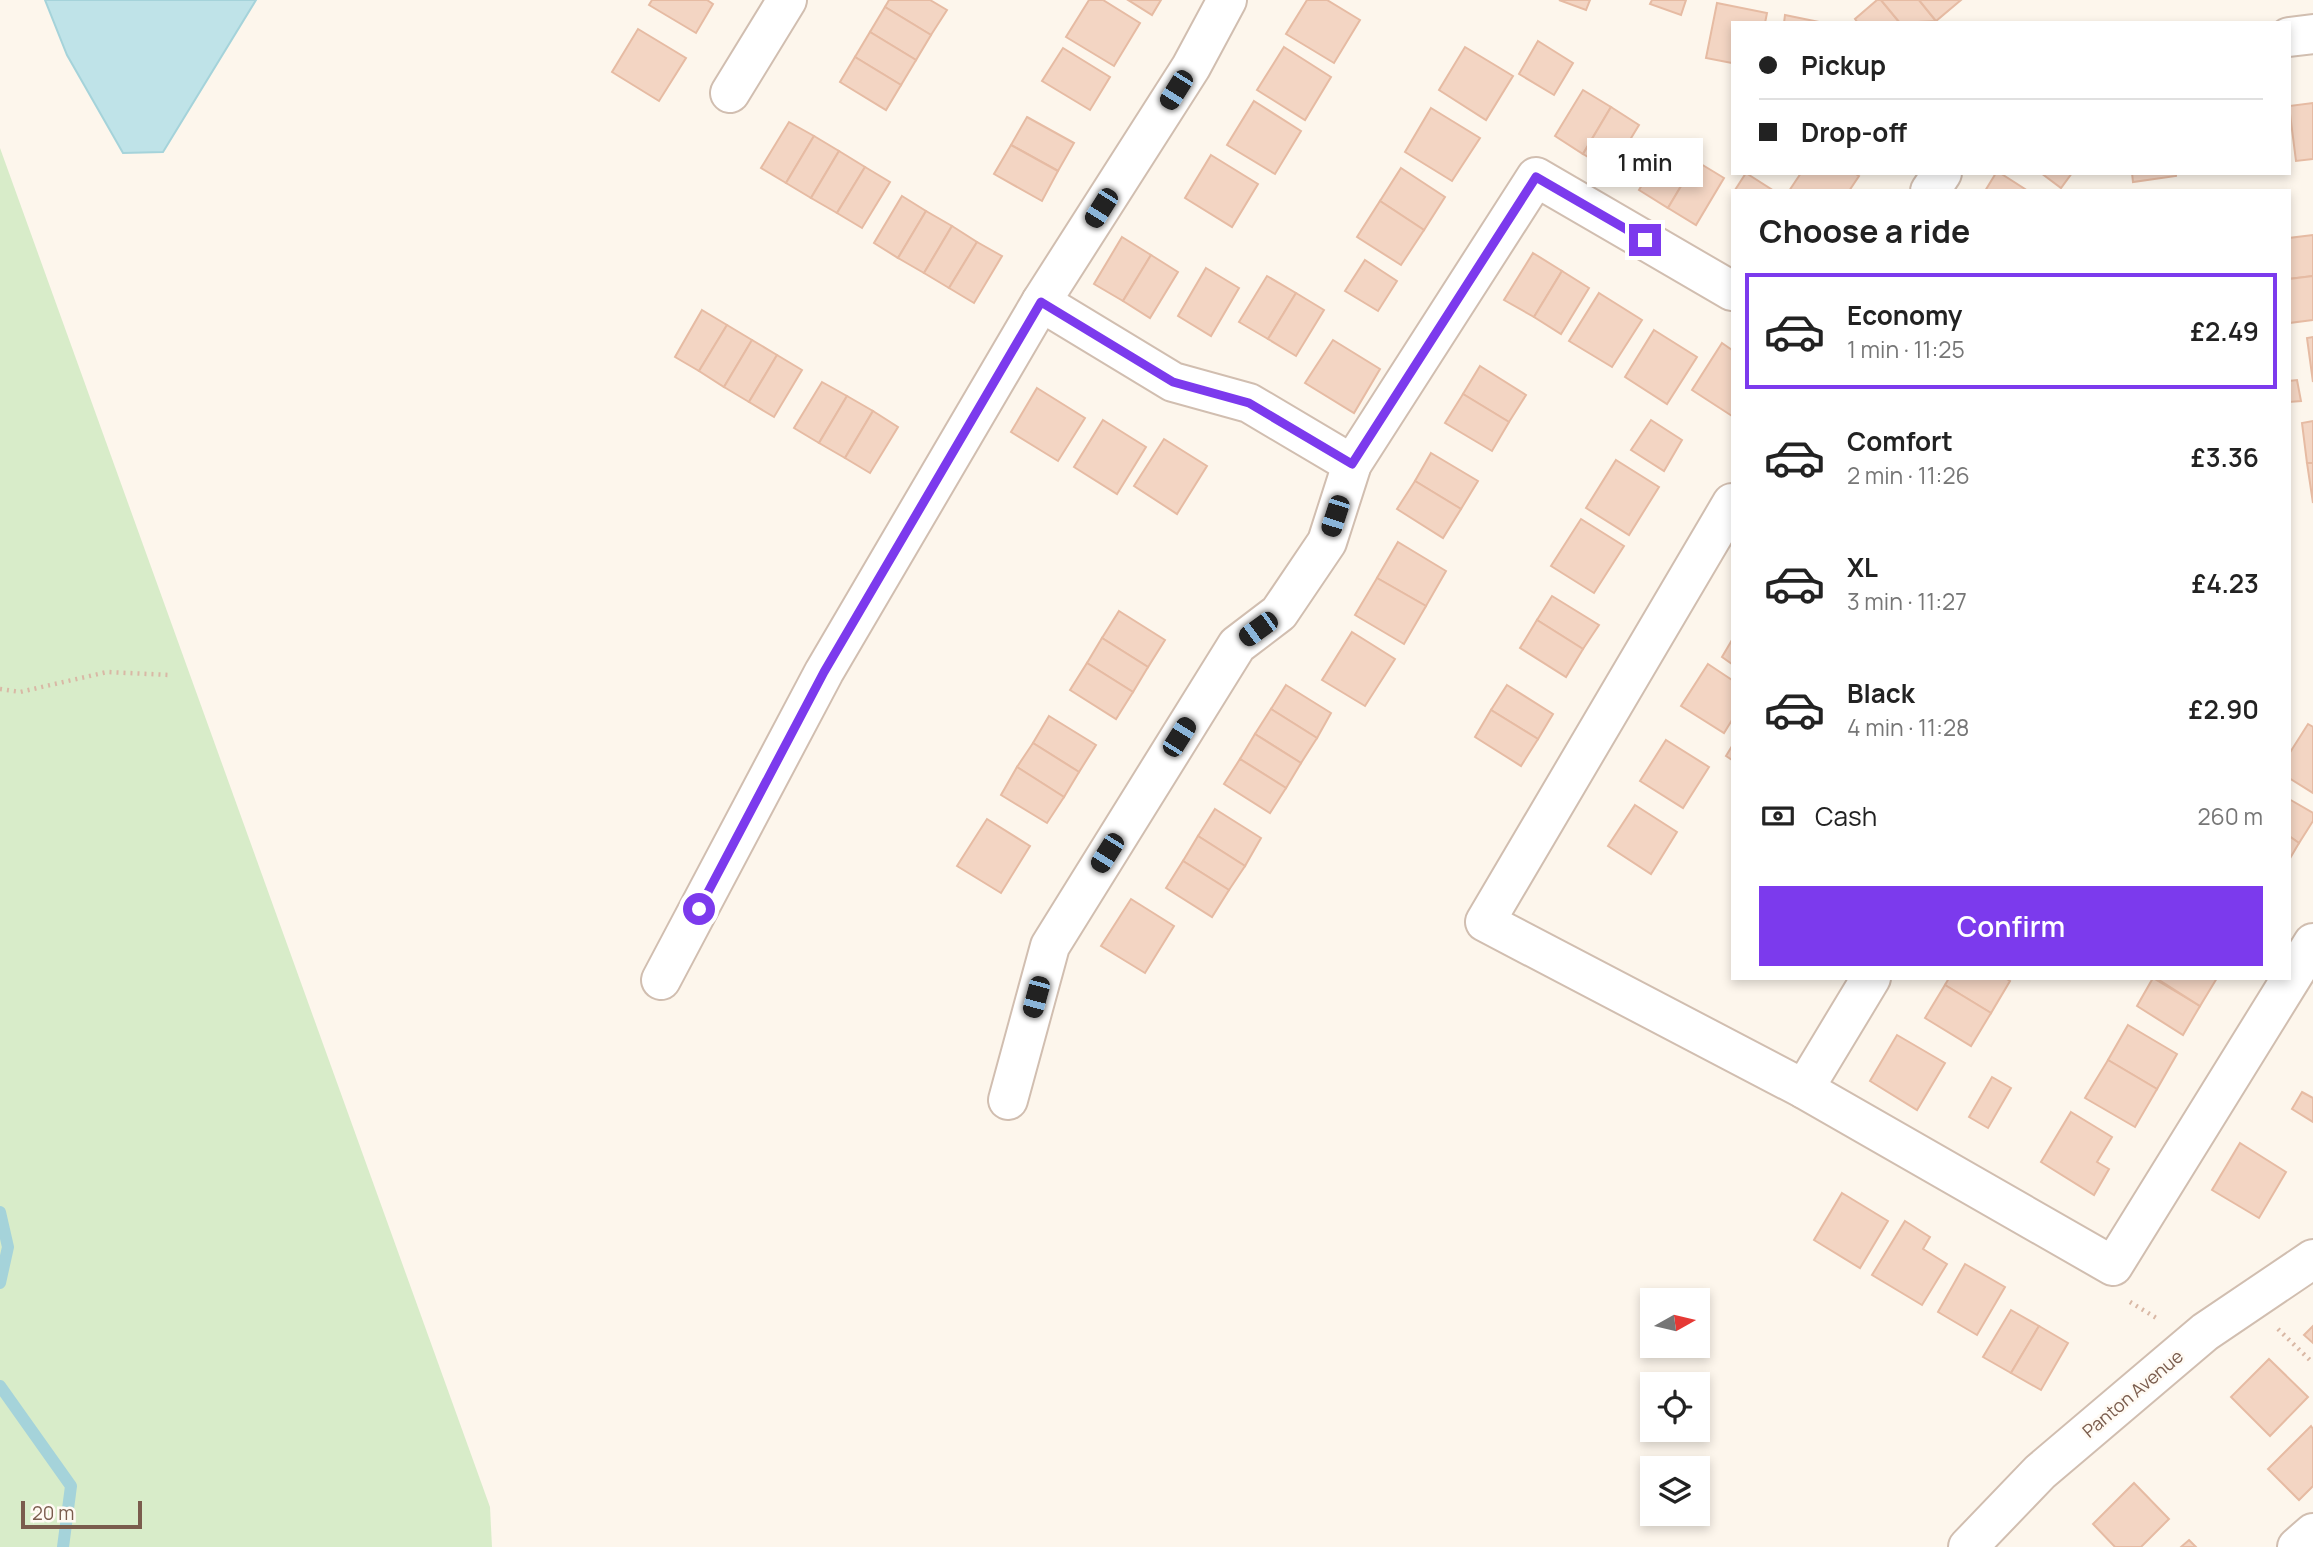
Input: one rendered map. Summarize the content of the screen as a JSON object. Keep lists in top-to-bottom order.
{
  "streets": {
    "street": ["Panton Avenue"]
  },
  "scale_bar": "20 m",
  "north": "right",
  "page": {
    "banner": ["Pickup", "Drop-off"],
    "bubble": "1 min",
    "heading": "Choose a ride",
    "list": [
      {
        "name": "Economy",
        "note": "1 min · 11:25",
        "value": "£2.49"
      },
      {
        "name": "Comfort",
        "note": "2 min · 11:26",
        "value": "£3.36"
      },
      {
        "name": "XL",
        "note": "3 min · 11:27",
        "value": "£4.23"
      },
      {
        "name": "Black",
        "note": "4 min · 11:28",
        "value": "£2.90"
      }
    ],
    "pay": ["Cash", "260 m"],
    "buttons": "Confirm",
    "scale": "20 m"
  }
}
